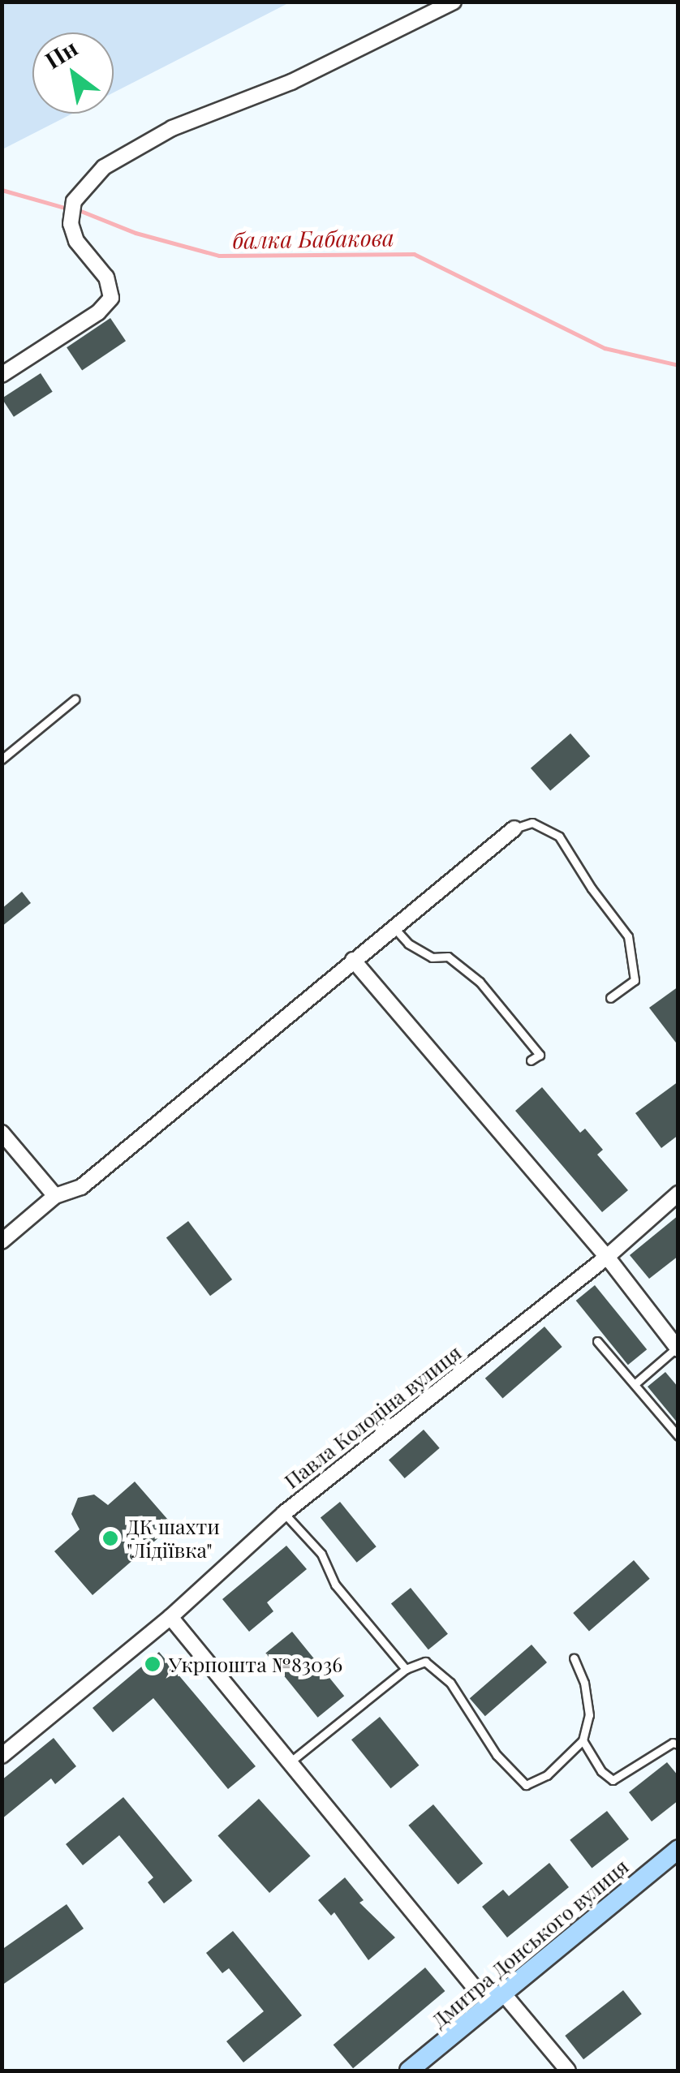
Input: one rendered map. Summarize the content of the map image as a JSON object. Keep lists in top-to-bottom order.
{
  "streets": {
    "street": ["Павла Колодіна вулиця", "Дмитра Донського вулиця"]
  },
  "water": ["балка Бабакова"],
  "places": ["ДК шахти \"Лідіївка\"", "Укрпошта №83036"],
  "north": "top left"
}
